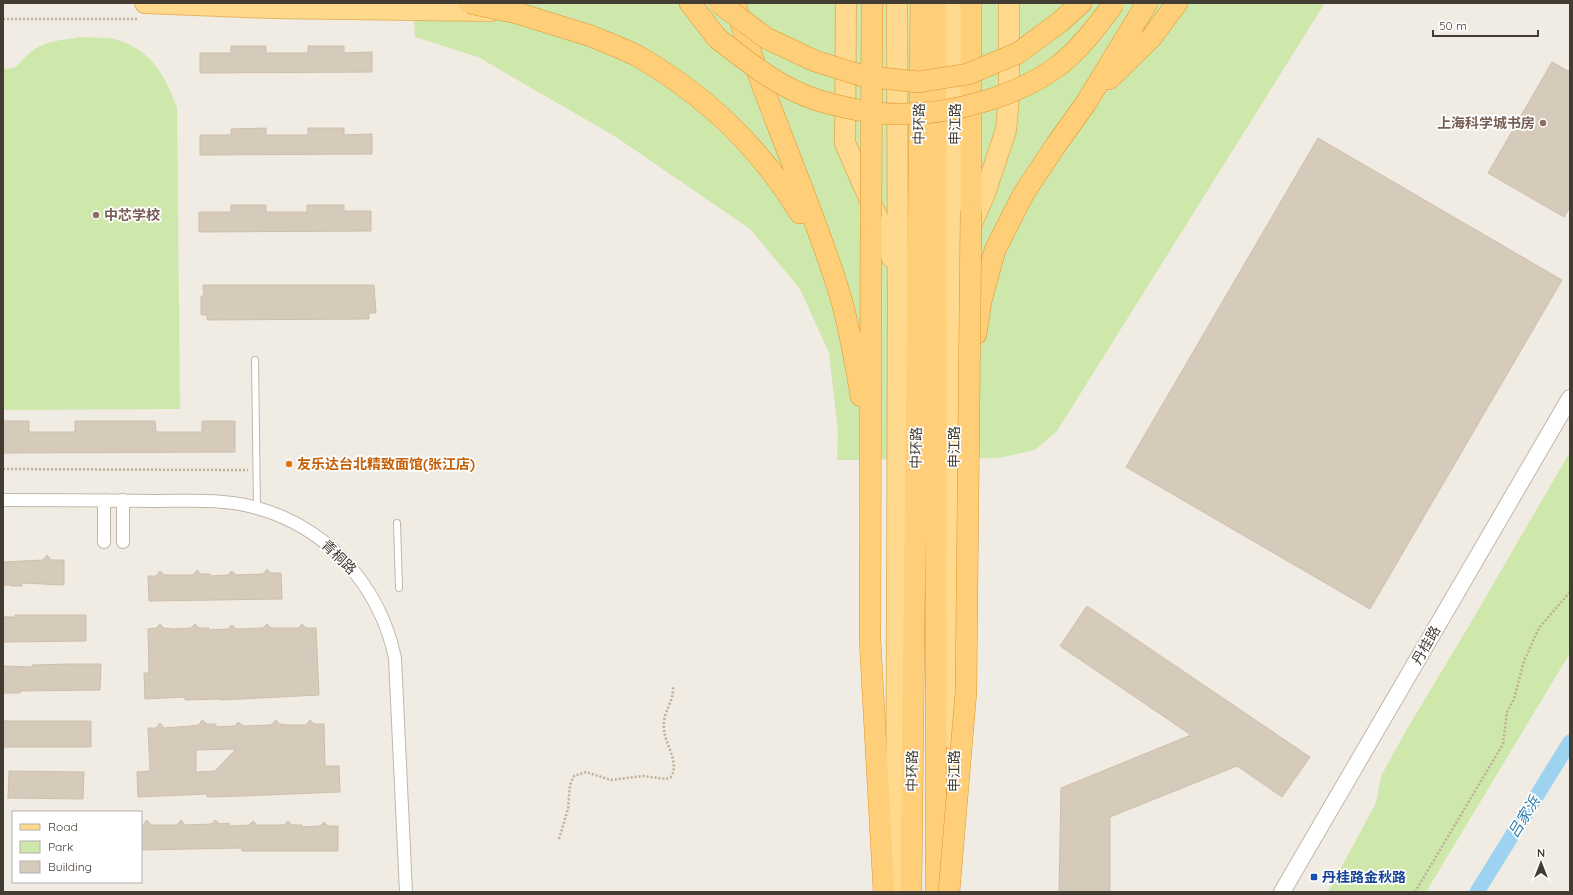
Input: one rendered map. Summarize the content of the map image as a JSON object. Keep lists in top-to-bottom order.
{
  "streets": {
    "highway": ["中环路"],
    "main road": ["申江路"],
    "street": ["青桐路", "丹桂路"]
  },
  "water": ["吕家浜"],
  "places": {
    "other": ["上海科学城书房", "中芯学校", "友乐达台北精致面馆(张江店)"],
    "transit": ["丹桂路金秋路"]
  },
  "legend": ["Road", "Park", "Building"],
  "scale_bar": "50 m",
  "north": "top"
}
